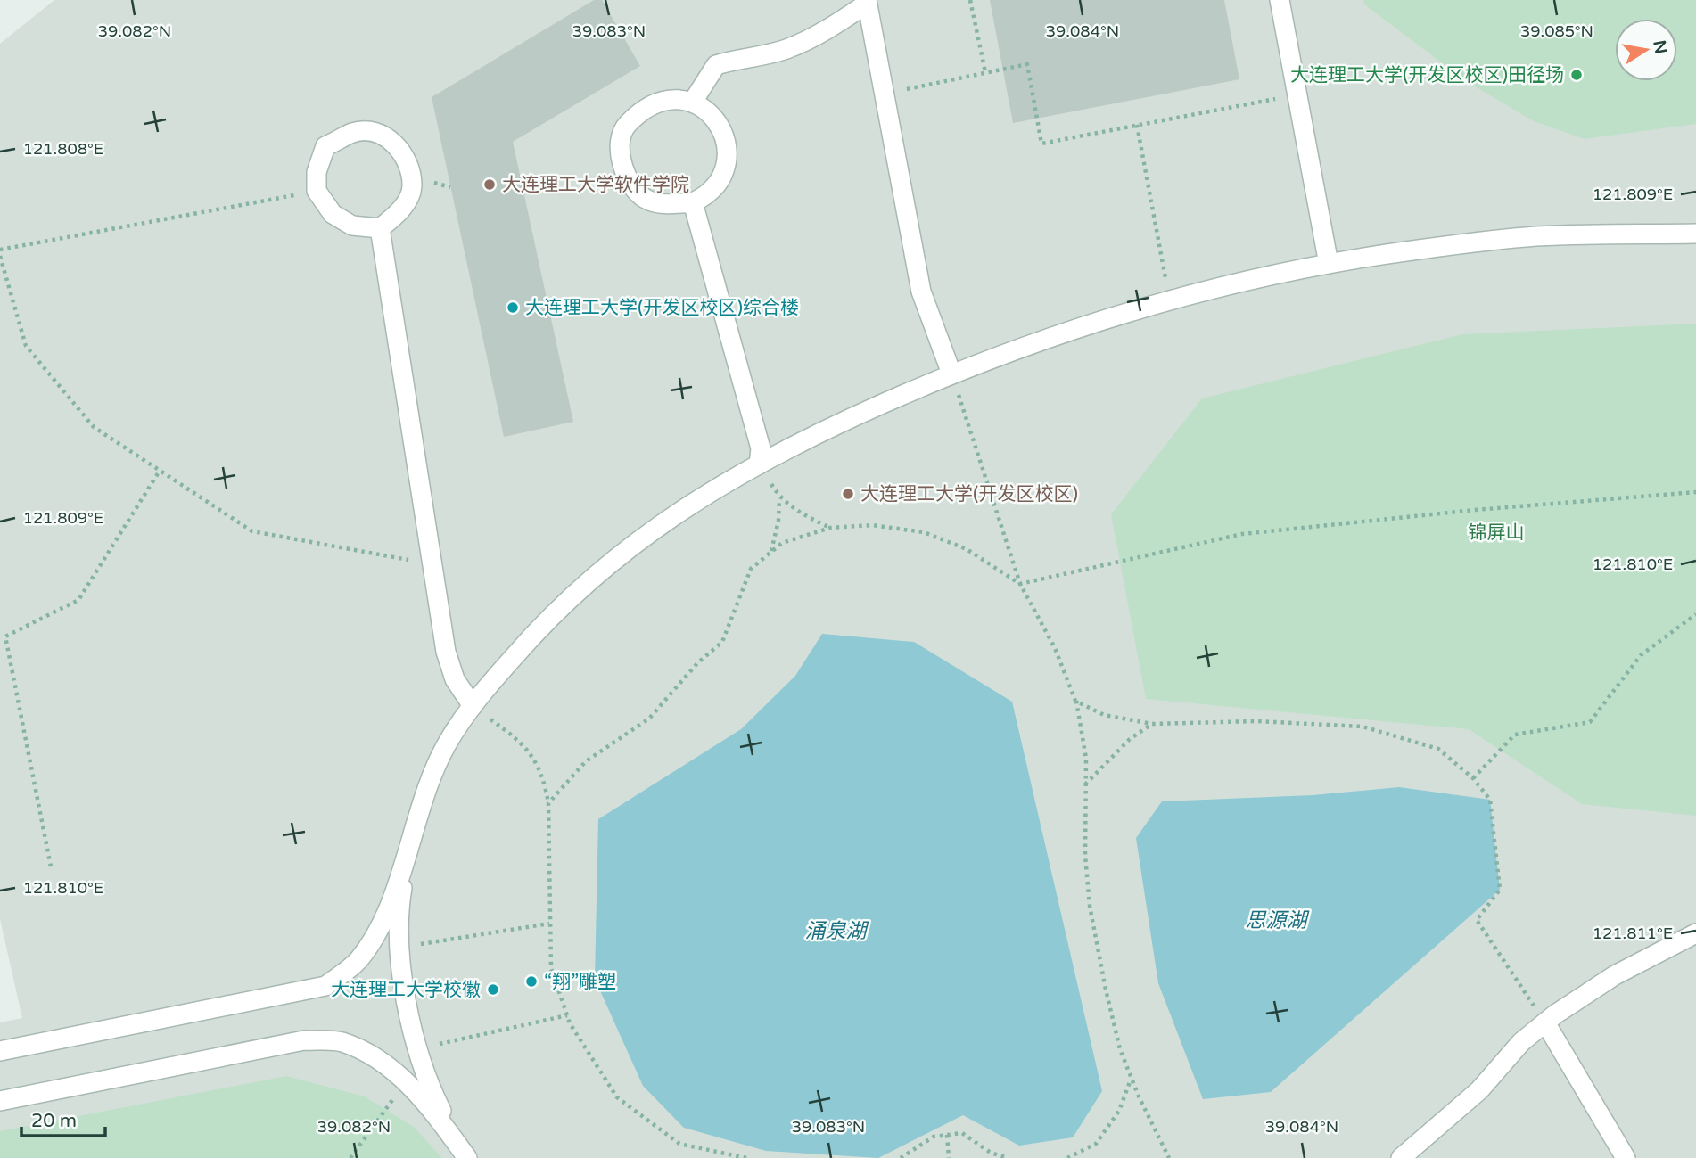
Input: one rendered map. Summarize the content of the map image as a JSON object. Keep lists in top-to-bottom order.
{
  "water": ["思源湖", "涌泉湖"],
  "parks": ["锦屏山"],
  "places": [
    "大连理工大学(开发区校区)田径场",
    "大连理工大学软件学院",
    "大连理工大学(开发区校区)综合楼",
    "大连理工大学(开发区校区)",
    "“翔”雕塑",
    "大连理工大学校徽"
  ],
  "scale_bar": "20 m",
  "north": "right",
  "coordinates": [
    "39.082°N",
    "39.083°N",
    "39.084°N",
    "39.085°N",
    "121.808°E",
    "121.809°E",
    "121.810°E",
    "121.811°E"
  ]
}
